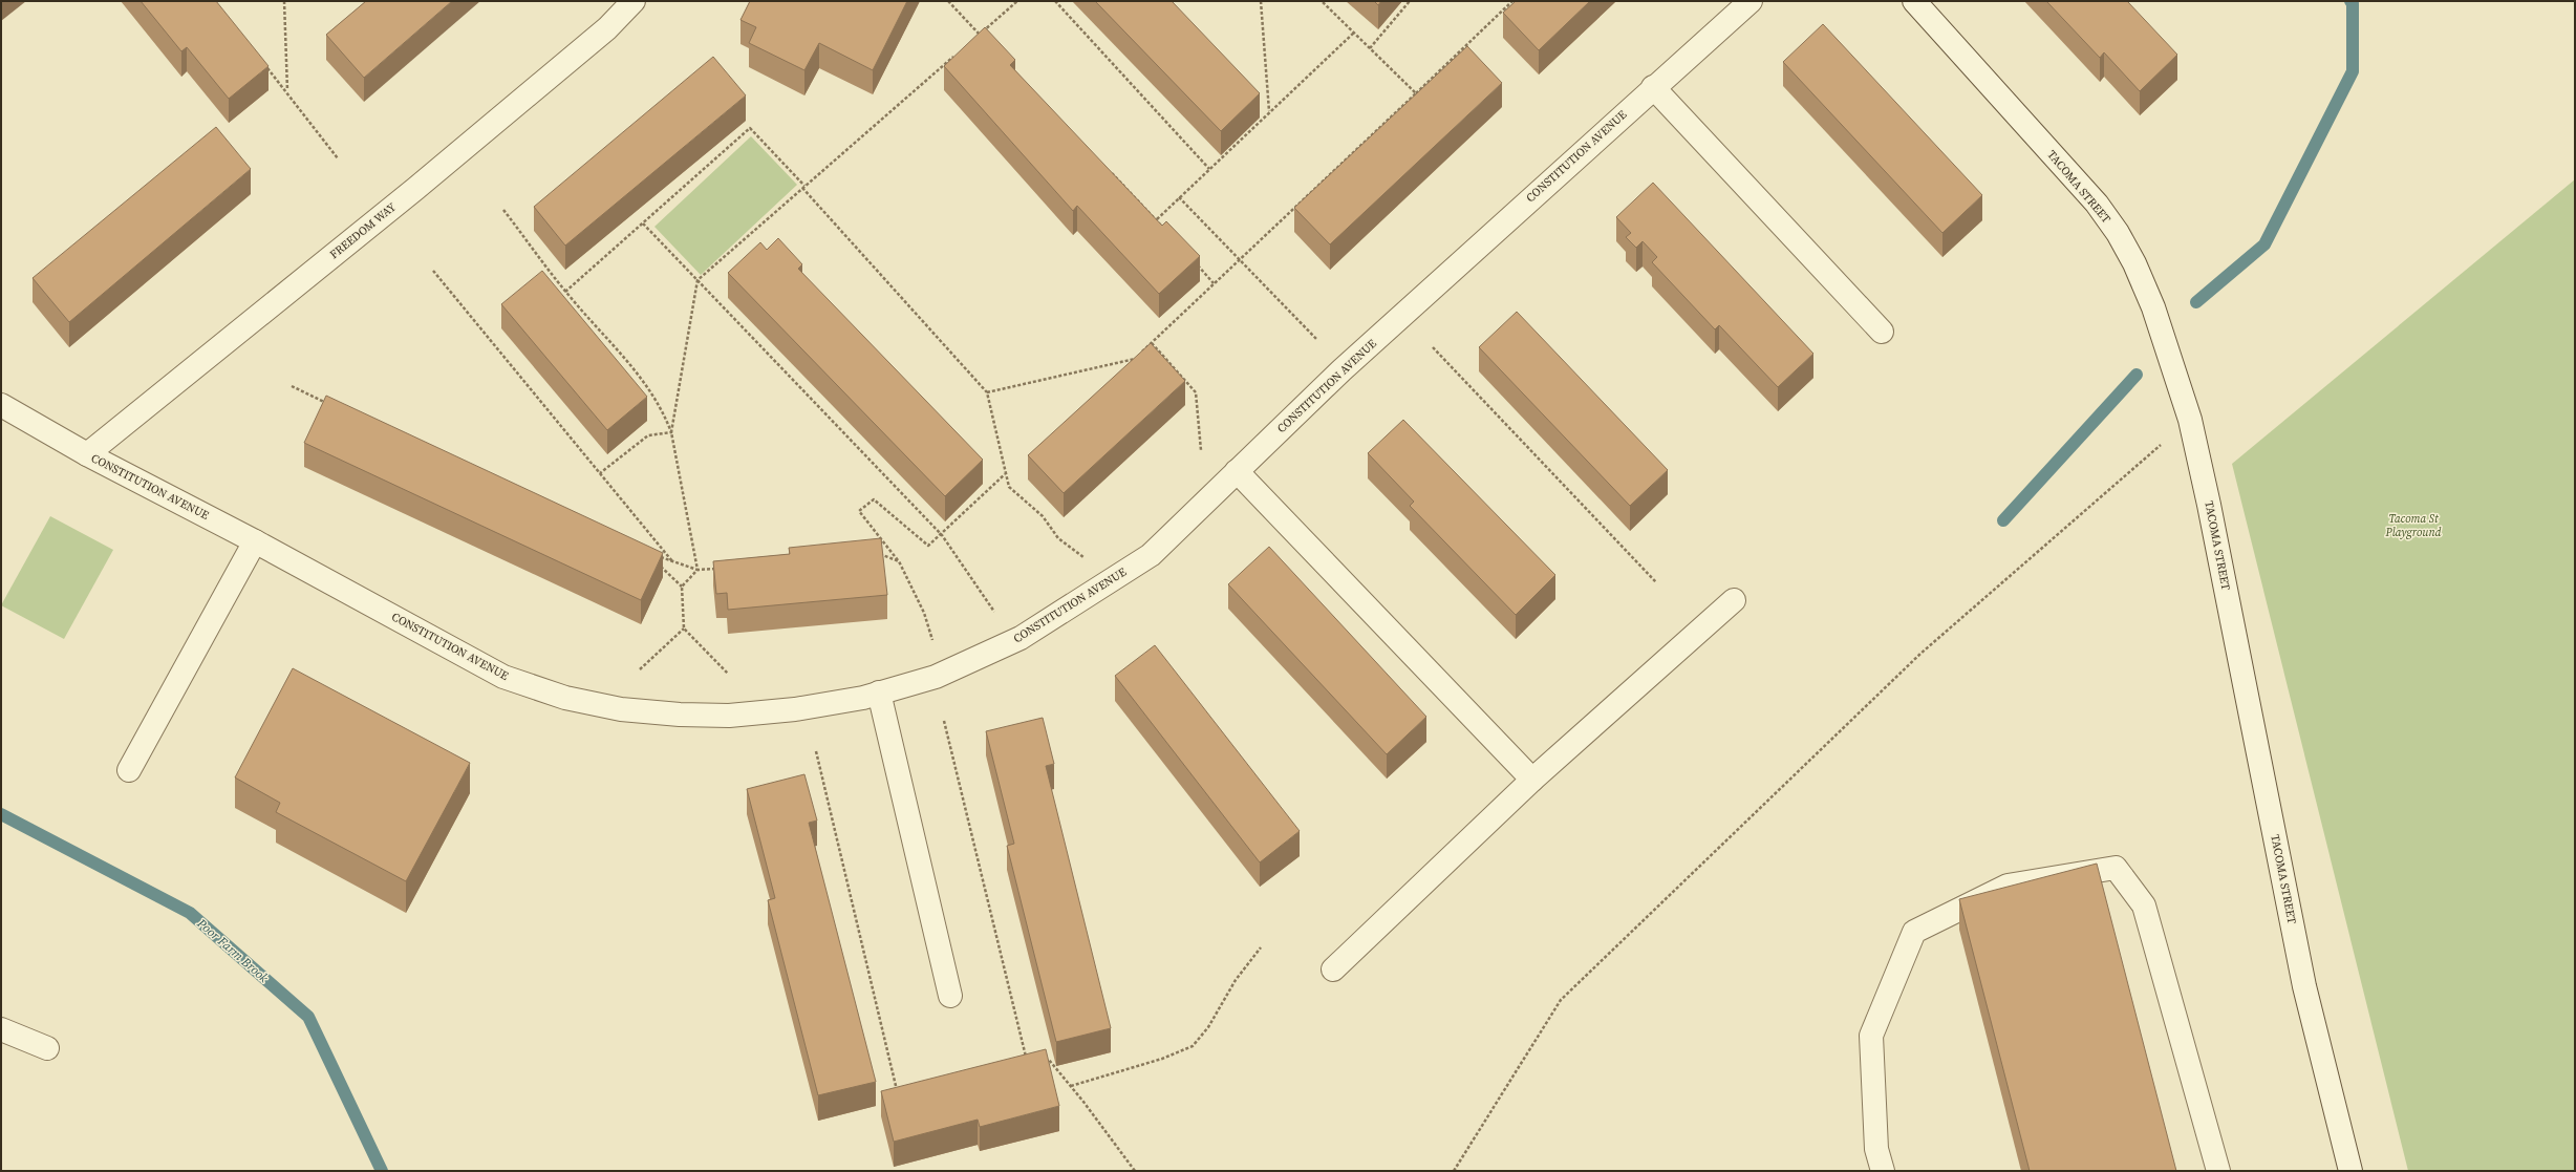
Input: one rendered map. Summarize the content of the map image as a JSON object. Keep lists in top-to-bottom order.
{
  "streets": {
    "street": ["CONSTITUTION AVENUE", "TACOMA STREET", "FREEDOM WAY"]
  },
  "crossings": [
    ["CONSTITUTION AVENUE", "FREEDOM WAY"]
  ],
  "water": ["Poor Farm Brook"],
  "parks": ["Tacoma St Playground"]
}
